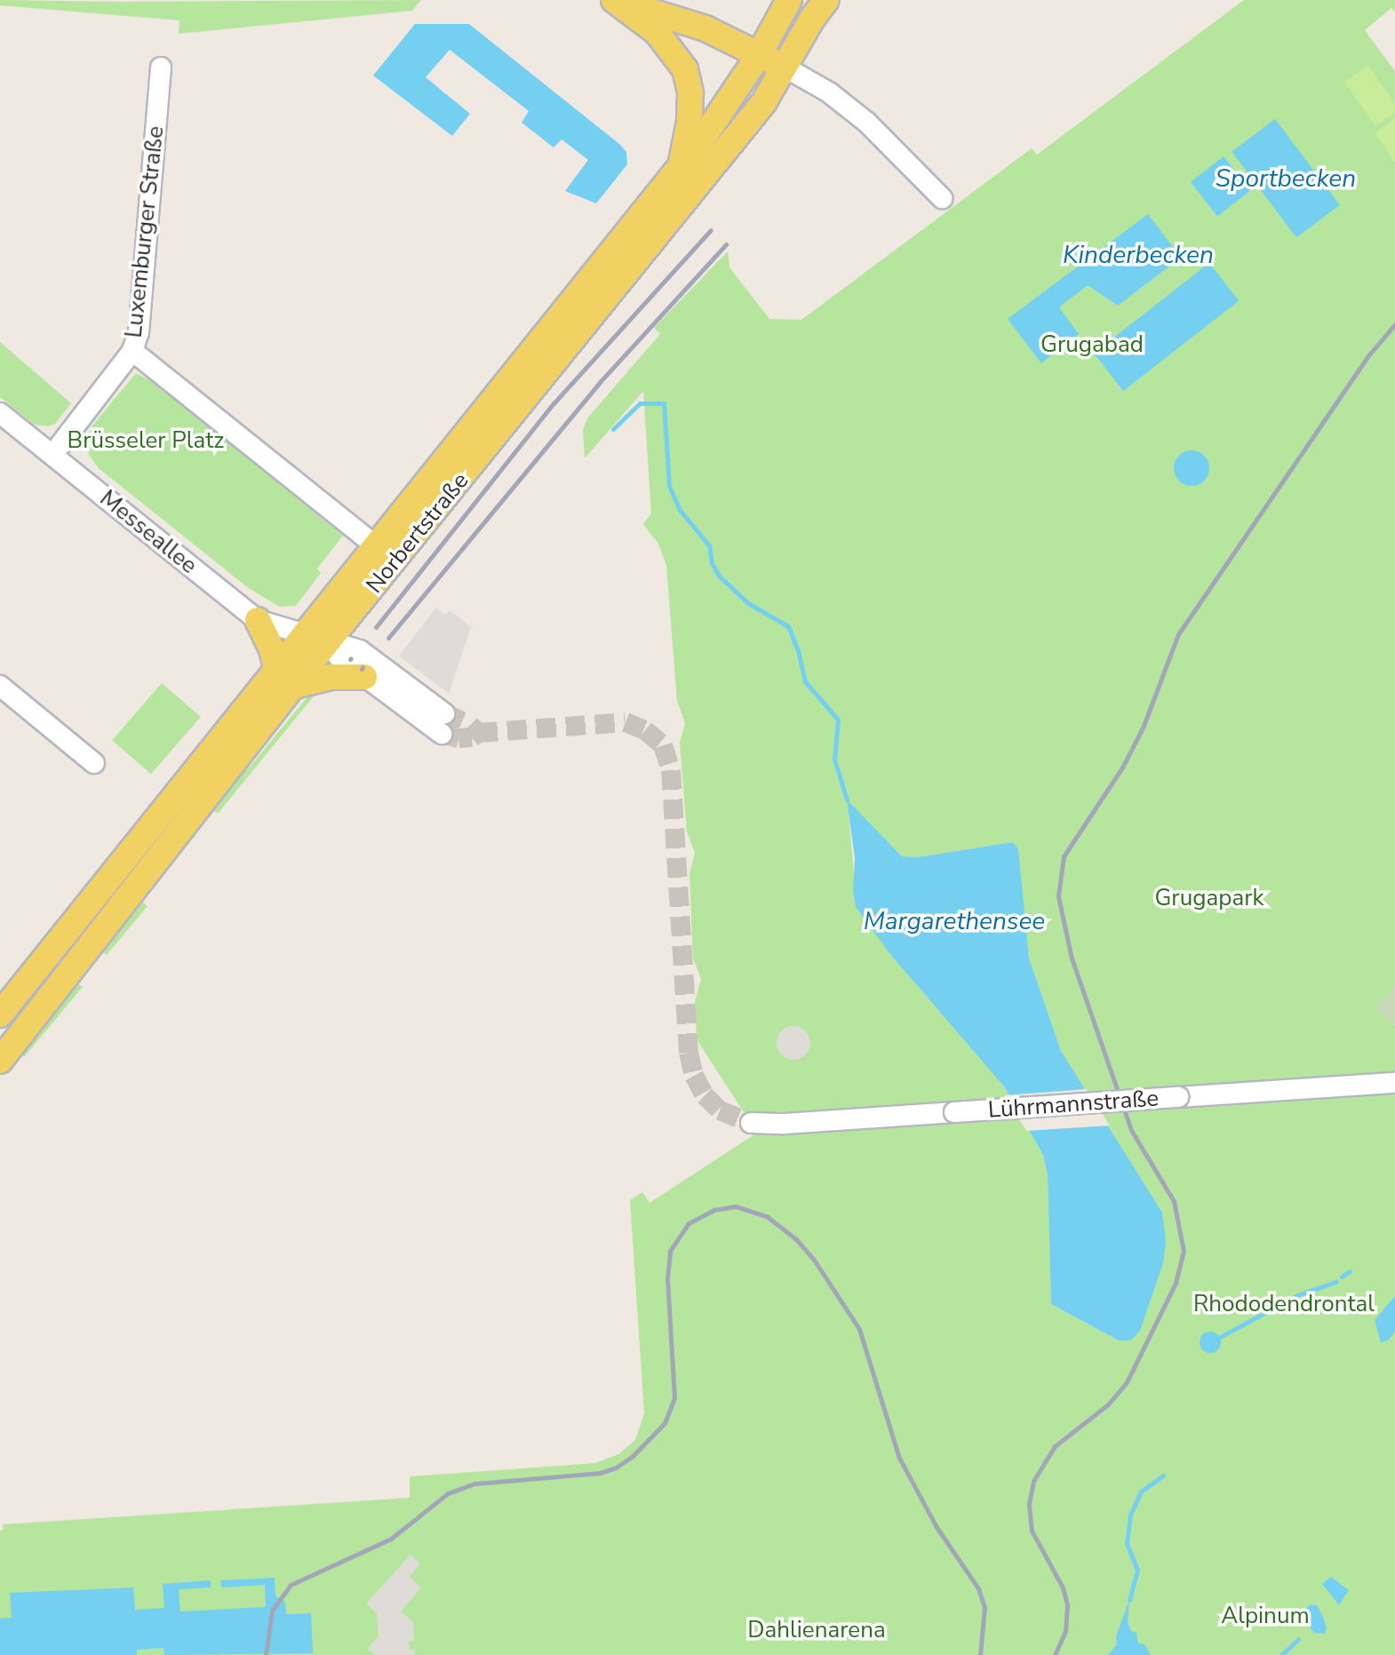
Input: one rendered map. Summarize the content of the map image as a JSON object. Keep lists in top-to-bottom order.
{
  "streets": {
    "main road": ["Norbertstraße"],
    "street": ["Luxemburger Straße", "Messeallee", "Lührmannstraße"]
  },
  "crossings": [
    ["Luxemburger Straße", "Messeallee"],
    ["Messeallee", "Norbertstraße"]
  ],
  "water": ["Sportbecken", "Kinderbecken", "Margarethensee"],
  "parks": [
    "Grugabad",
    "Brüsseler Platz",
    "Grugapark",
    "Rhododendrontal",
    "Alpinum",
    "Dahlienarena"
  ]
}
